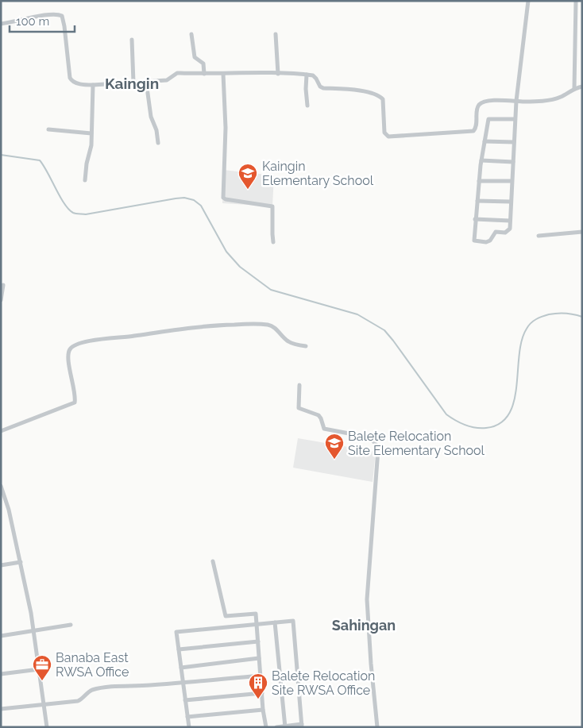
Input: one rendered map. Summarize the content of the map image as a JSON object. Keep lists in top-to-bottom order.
{
  "districts": ["Kaingin", "Sahingan"],
  "places": {
    "school or university": ["Kaingin Elementary School", "Balete Relocation Site Elementary School"],
    "office": ["Banaba East RWSA Office"],
    "building": ["Balete Relocation Site RWSA Office"]
  },
  "scale_bar": "100 m"
}
